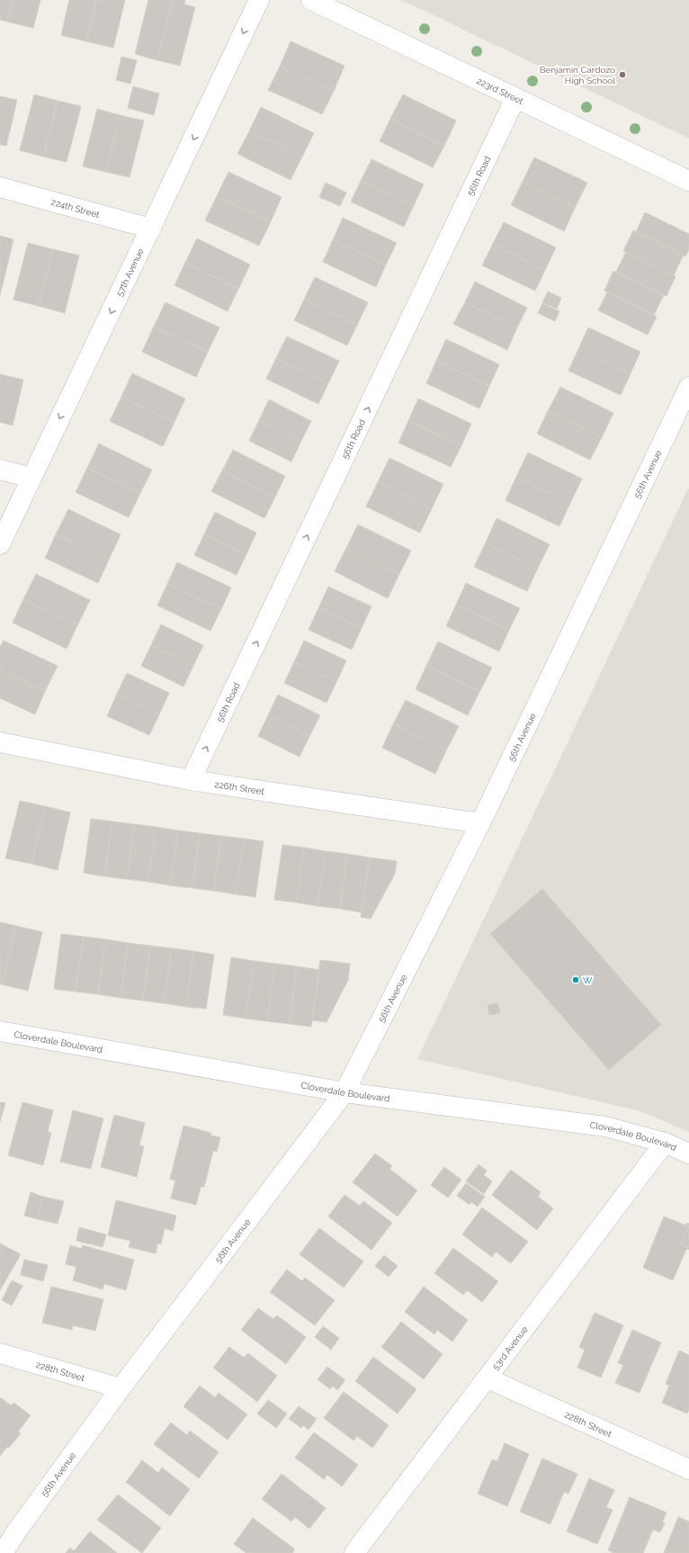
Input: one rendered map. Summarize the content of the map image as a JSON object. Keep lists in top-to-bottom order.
{
  "streets": {
    "street": [
      "223rd Street",
      "56th Road",
      "224th Street",
      "57th Avenue",
      "56th Avenue",
      "226th Street",
      "Cloverdale Boulevard",
      "53rd Avenue",
      "228th Street"
    ]
  },
  "crossings": [
    ["223rd Street", "56th Road"],
    ["56th Road", "226th Street"],
    ["224th Street", "57th Avenue"],
    ["56th Avenue", "226th Street"],
    ["56th Avenue", "Cloverdale Boulevard"],
    ["56th Avenue", "228th Street"],
    ["Cloverdale Boulevard", "53rd Avenue"],
    ["53rd Avenue", "228th Street"]
  ],
  "one_way": ["56th Road", "57th Avenue"],
  "places": ["Benjamin Cardozo High School", "W"]
}
